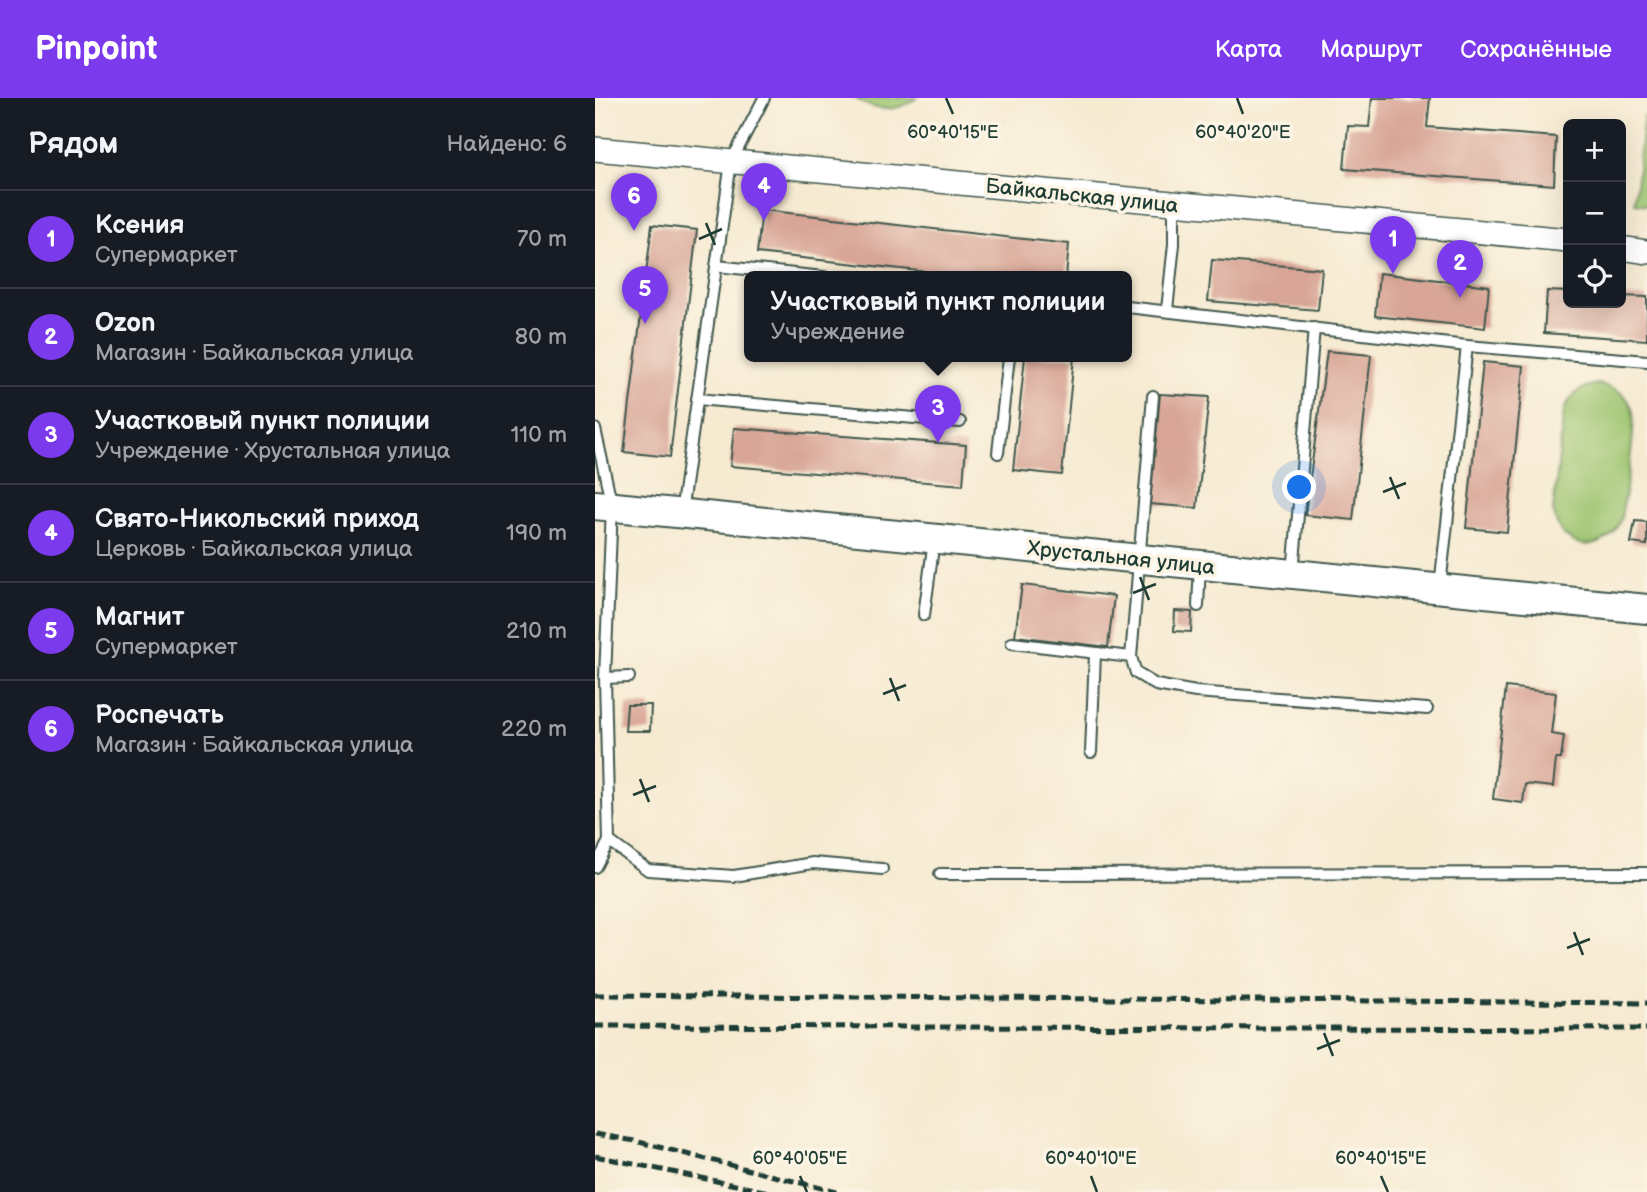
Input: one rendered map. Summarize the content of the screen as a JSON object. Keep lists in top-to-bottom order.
{
  "streets": {
    "street": ["Байкальская улица", "Хрустальная улица"]
  },
  "page": {
    "header": "Pinpoint",
    "nav": ["Карта", "Маршрут", "Сохранённые"],
    "heading": ["Рядом", "Найдено: 6"],
    "map_buttons": ["+", "−"],
    "pins": [
      "4",
      "6",
      "1",
      "2",
      "5",
      "3"
    ],
    "list": [
      {
        "mark": "1",
        "name": "Ксения",
        "note": "Супермаркет",
        "value": "70 m"
      },
      {
        "mark": "2",
        "name": "Ozon",
        "note": "Магазин · Байкальская улица",
        "value": "80 m"
      },
      {
        "mark": "3",
        "name": "Участковый пункт полиции",
        "note": "Учреждение · Хрустальная улица",
        "value": "110 m"
      },
      {
        "mark": "4",
        "name": "Свято-Никольский приход",
        "note": "Церковь · Байкальская улица",
        "value": "190 m"
      },
      {
        "mark": "5",
        "name": "Магнит",
        "note": "Супермаркет",
        "value": "210 m"
      },
      {
        "mark": "6",
        "name": "Роспечать",
        "note": "Магазин · Байкальская улица",
        "value": "220 m"
      }
    ],
    "popup": ["Участковый пункт полиции", "Учреждение"]
  },
  "coordinates": [
    "60°40'15\"E",
    "60°40'20\"E",
    "60°40'05\"E",
    "60°40'10\"E"
  ]
}
